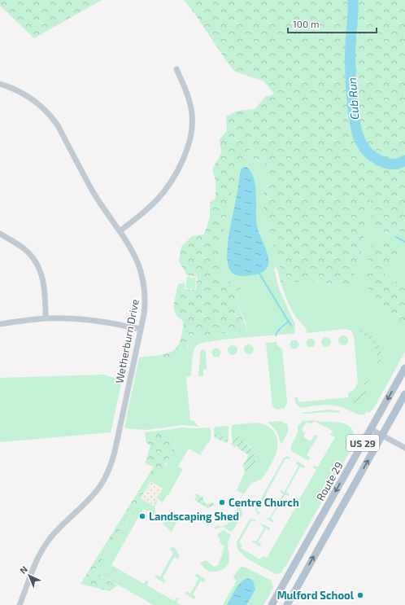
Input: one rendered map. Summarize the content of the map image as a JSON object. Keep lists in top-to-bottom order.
{
  "streets": {
    "main road": ["US 29", "Route 29"],
    "street": ["Wetherburn Drive"]
  },
  "water": ["Cub Run"],
  "places": ["Centre Church", "Landscaping Shed", "Mulford School"],
  "scale_bar": "100 m",
  "north": "top left"
}
